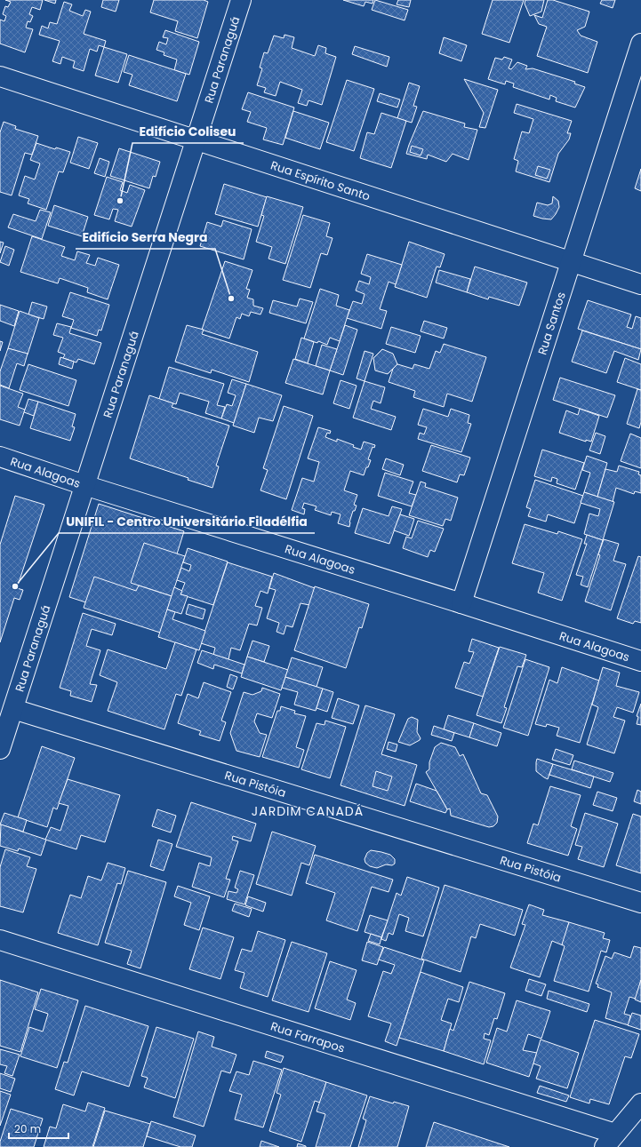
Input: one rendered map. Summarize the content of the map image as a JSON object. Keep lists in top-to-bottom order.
{
  "streets": {
    "street": [
      "Rua Paranaguá",
      "Rua Espírito Santo",
      "Rua Santos",
      "Rua Alagoas",
      "Rua Pistóia",
      "Rua Farrapos"
    ]
  },
  "crossings": [
    ["Rua Paranaguá", "Rua Espírito Santo"],
    ["Rua Paranaguá", "Rua Alagoas"],
    ["Rua Paranaguá", "Rua Pistóia"],
    ["Rua Espírito Santo", "Rua Santos"],
    ["Rua Santos", "Rua Alagoas"]
  ],
  "districts": ["JARDIM CANADÁ"],
  "places": ["Edifício Coliseu", "Edifício Serra Negra", "UNIFIL - Centro Universitário Filadélfia"],
  "scale_bar": "20 m"
}
